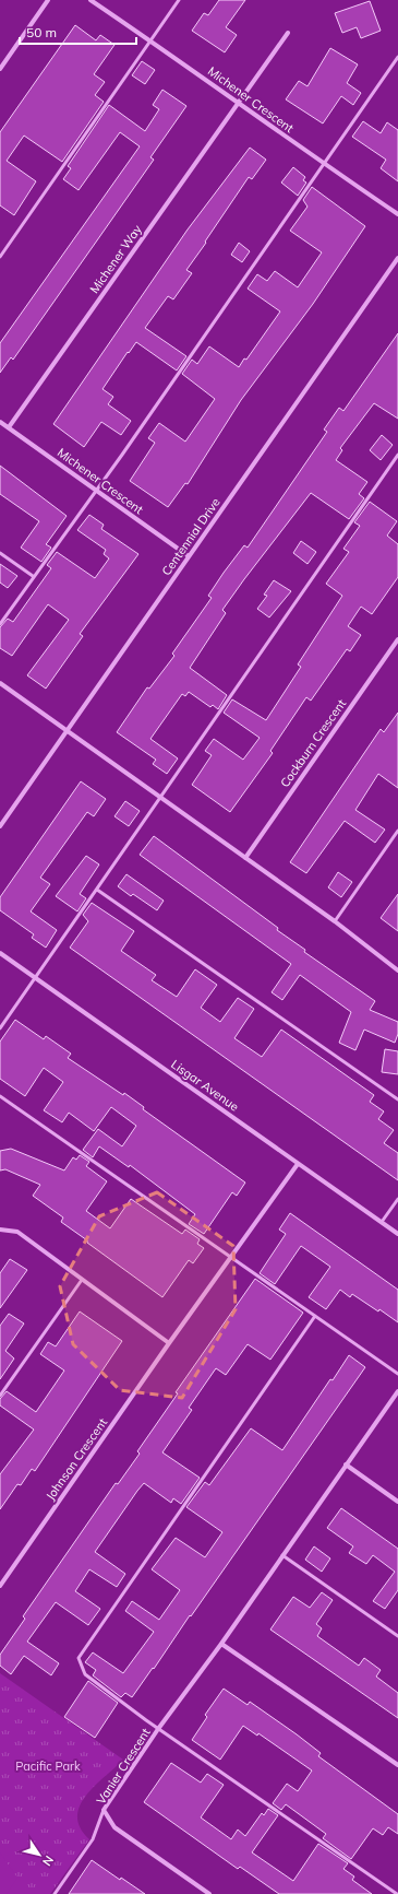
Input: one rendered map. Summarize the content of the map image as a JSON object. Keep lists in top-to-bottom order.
{
  "streets": {
    "street": [
      "Michener Crescent",
      "Michener Way",
      "Centennial Drive",
      "Cockburn Crescent",
      "Lisgar Avenue",
      "Johnson Crescent",
      "Vanier Crescent"
    ]
  },
  "crossings": [
    ["Michener Crescent", "Michener Way"],
    ["Michener Crescent", "Centennial Drive"],
    ["Lisgar Avenue", "Johnson Crescent"]
  ],
  "parks": ["Pacific Park"],
  "scale_bar": "50 m",
  "north": "bottom right"
}
